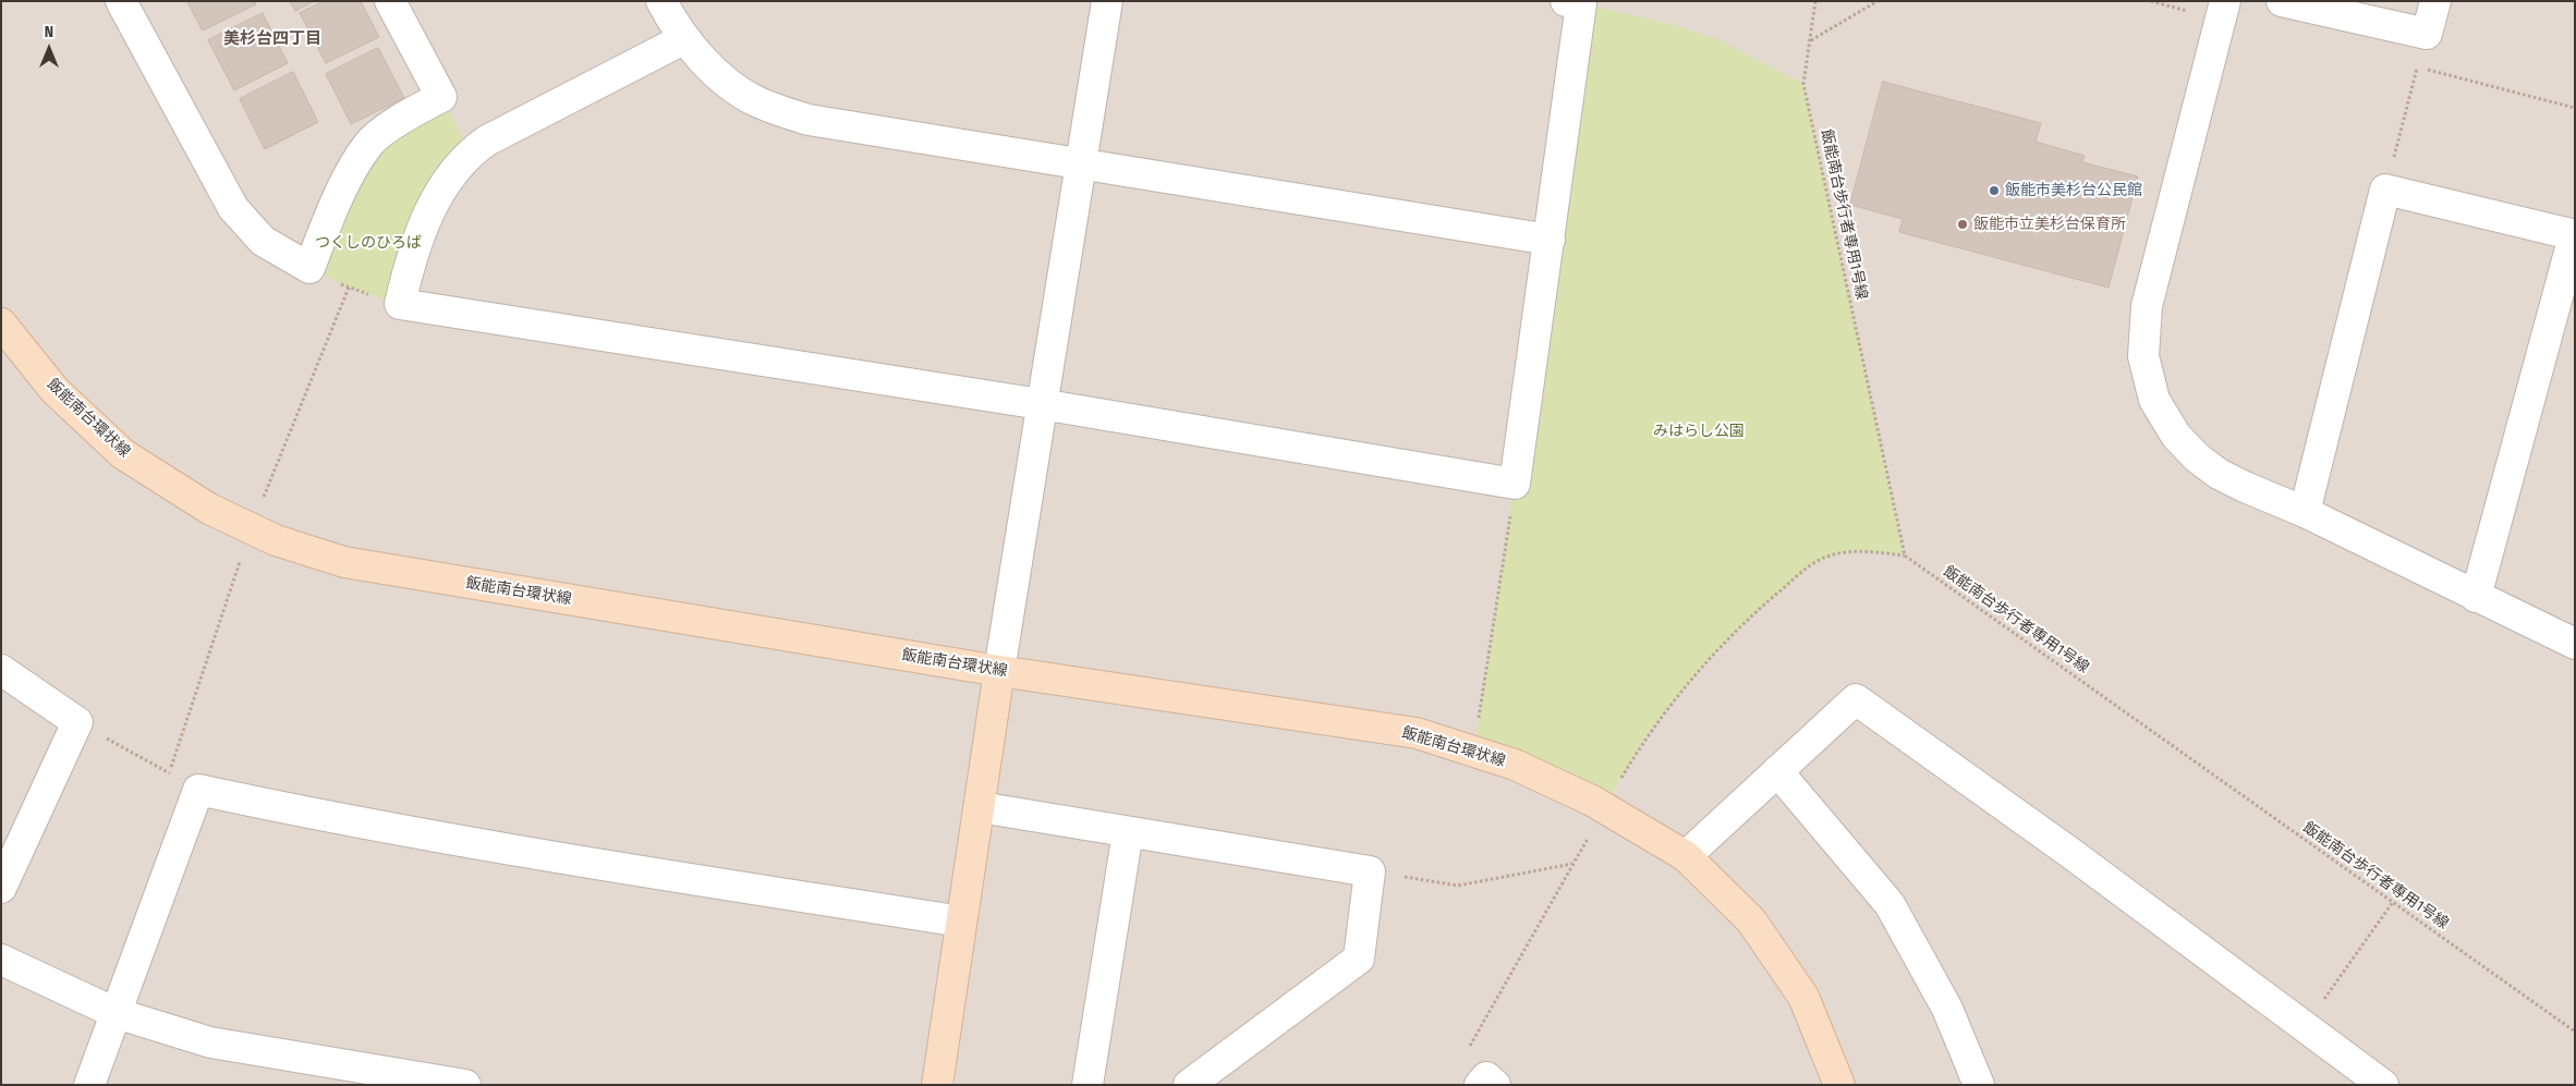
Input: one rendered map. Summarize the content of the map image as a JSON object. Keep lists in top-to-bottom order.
{
  "streets": {
    "street": ["飯能南台環状線"],
    "path": ["飯能南台歩行者専用1号線"]
  },
  "districts": ["美杉台四丁目"],
  "parks": ["つくしのひろば", "みはらし公園"],
  "places": ["飯能市美杉台公民館", "飯能市立美杉台保育所"],
  "north": "top"
}
